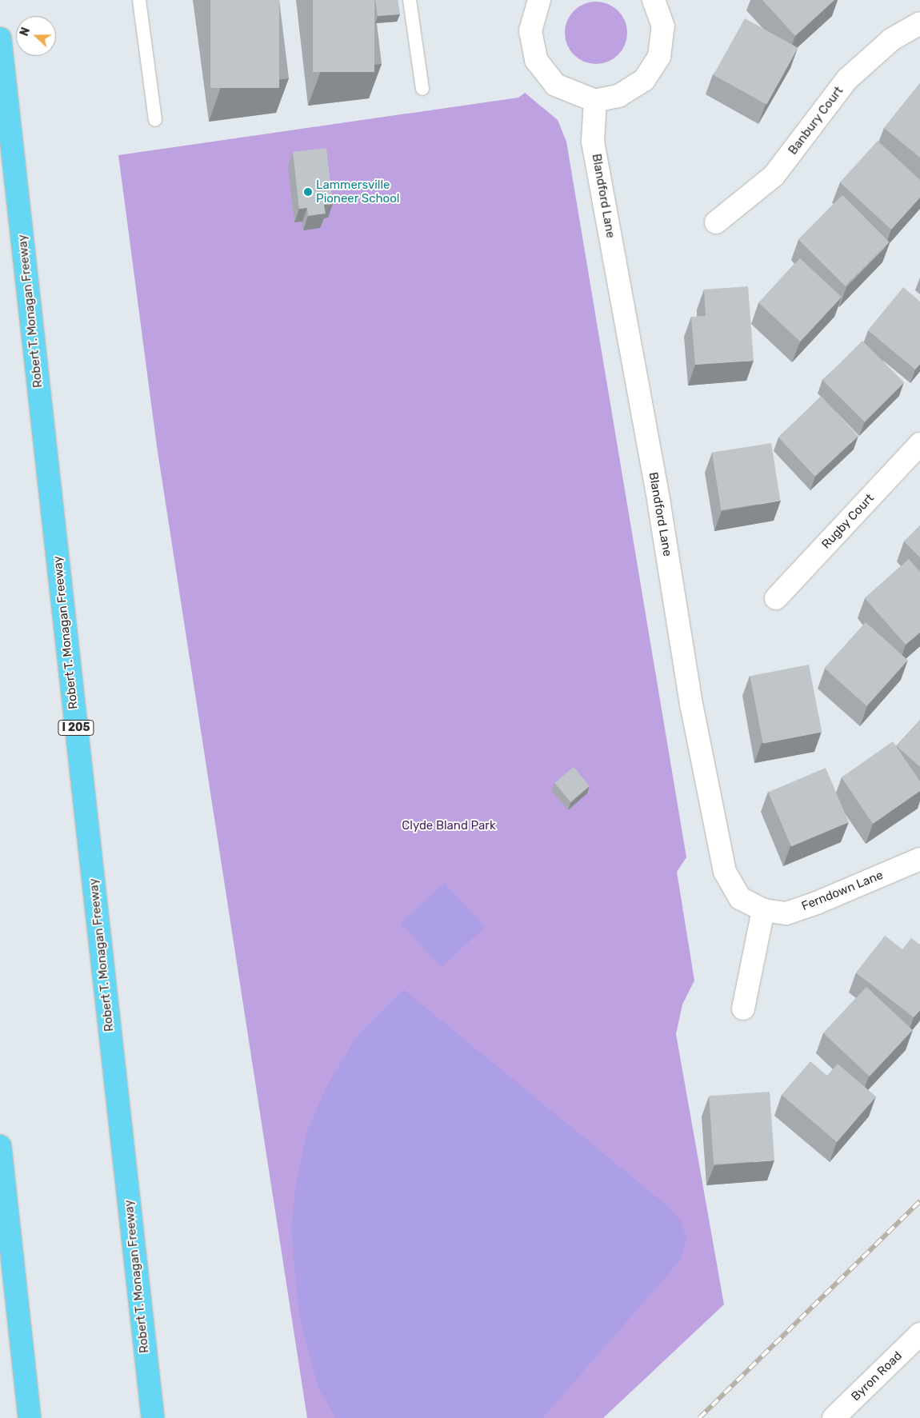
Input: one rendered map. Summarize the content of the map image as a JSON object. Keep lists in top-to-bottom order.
{
  "streets": {
    "highway": ["Robert T. Monagan Freeway", "I 205"],
    "street": [
      "Banbury Court",
      "Blandford Lane",
      "Rugby Court",
      "Ferndown Lane",
      "Byron Road"
    ]
  },
  "crossings": [
    ["Blandford Lane", "Ferndown Lane"]
  ],
  "parks": ["Clyde Bland Park"],
  "places": ["Lammersville Pioneer School"],
  "north": "left"
}
